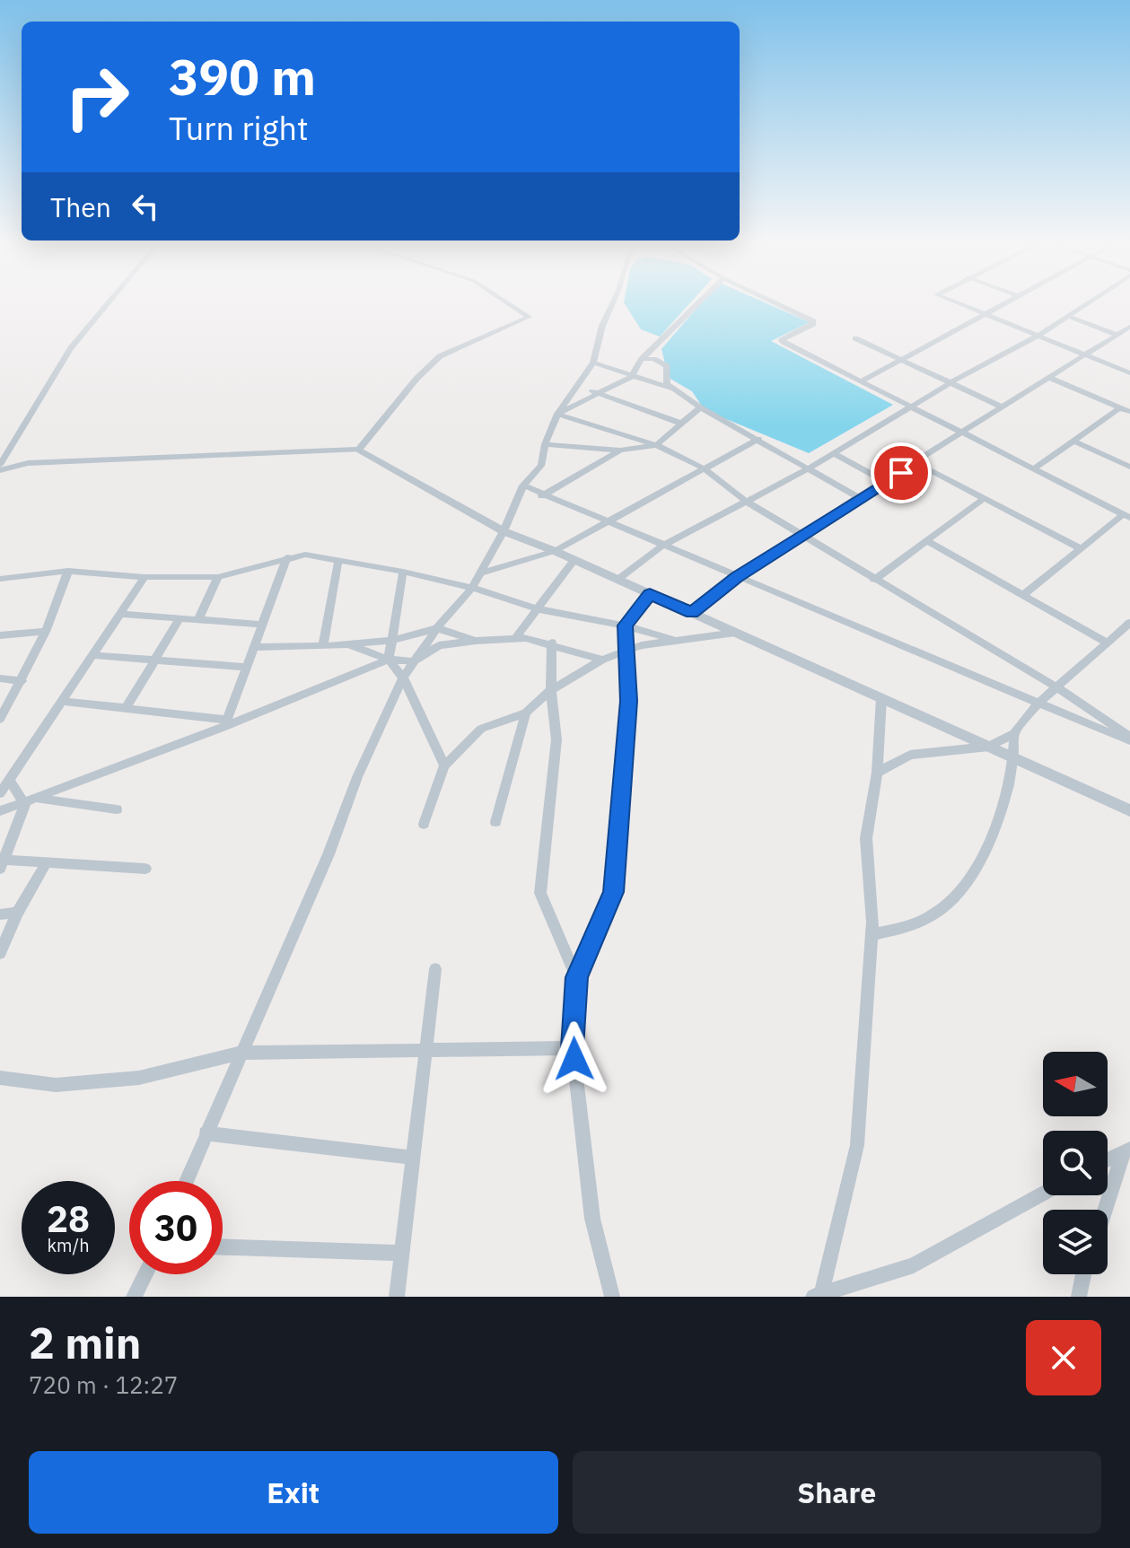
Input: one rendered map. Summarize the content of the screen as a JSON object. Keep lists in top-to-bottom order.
{
  "north": "left",
  "page": {
    "turn": ["390 m", "Turn right"],
    "then": "Then",
    "speed": "28 km/h",
    "limit": "30",
    "heading": ["2 min", "720 m · 12:27"],
    "buttons": ["Exit", "Share"]
  }
}
